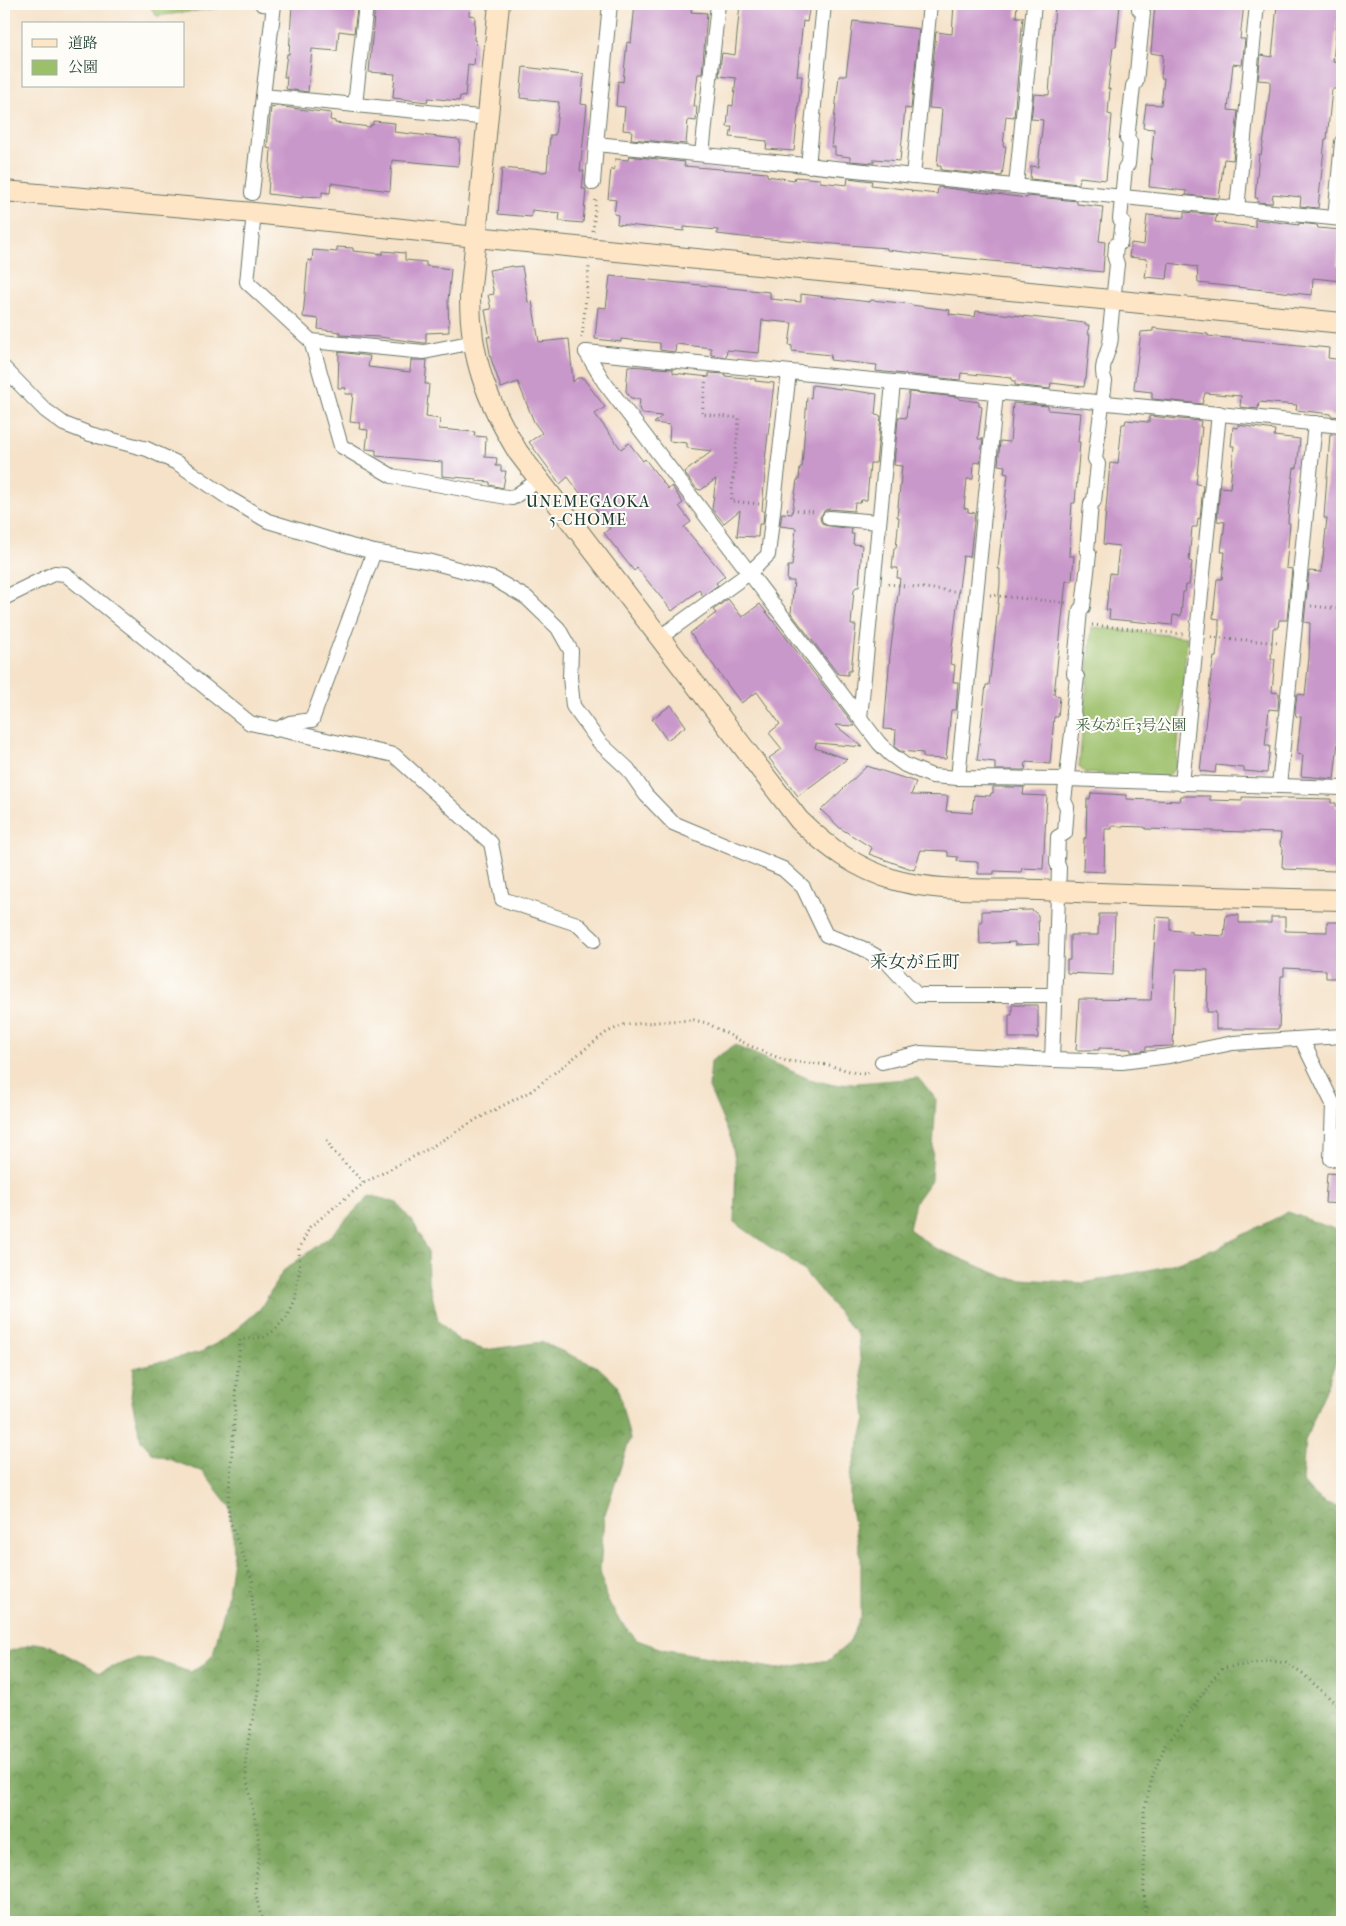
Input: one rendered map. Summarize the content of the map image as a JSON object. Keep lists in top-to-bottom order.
{
  "districts": ["UNEMEGAOKA 5-CHOME", "釆女が丘町"],
  "parks": ["釆女が丘3号公園"],
  "legend": ["道路", "公園"]
}
